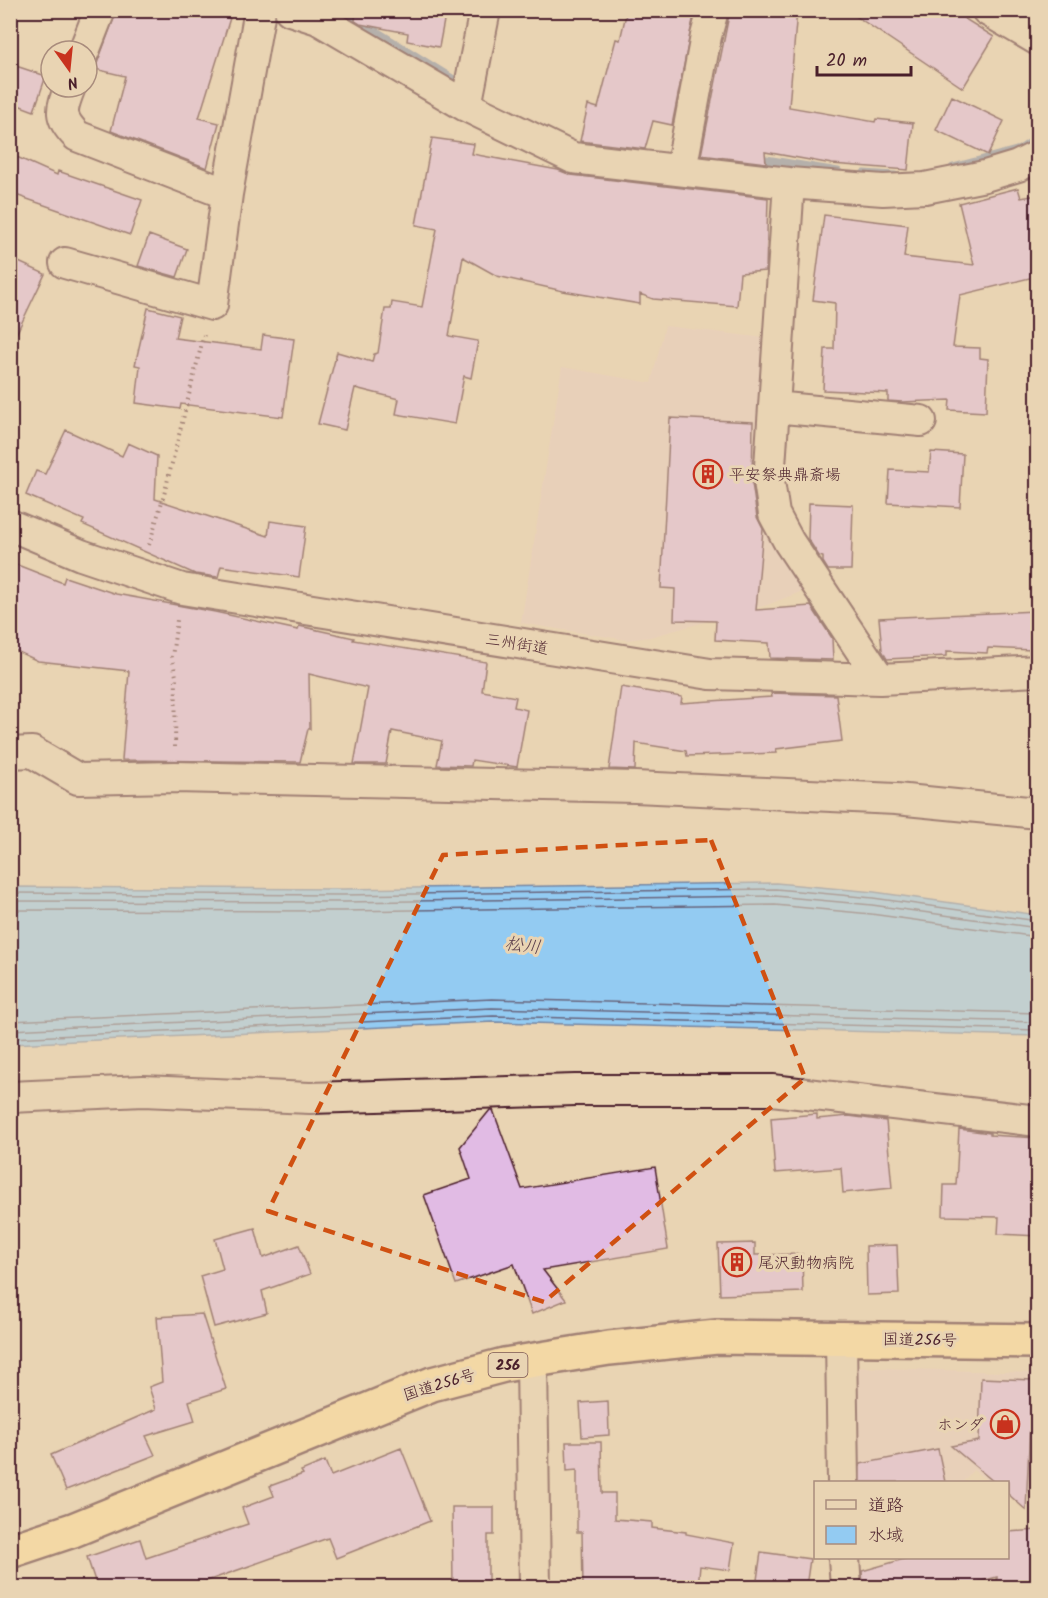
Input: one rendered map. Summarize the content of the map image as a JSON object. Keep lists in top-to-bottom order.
{
  "streets": {
    "highway": ["国道256号", "256"],
    "street": ["三州街道"]
  },
  "water": ["松川"],
  "places": {
    "building": ["平安祭典鼎斎場", "尾沢動物病院"],
    "shop": ["ホンダ"]
  },
  "legend": ["道路", "水域"],
  "scale_bar": "20 m",
  "north": "bottom"
}
